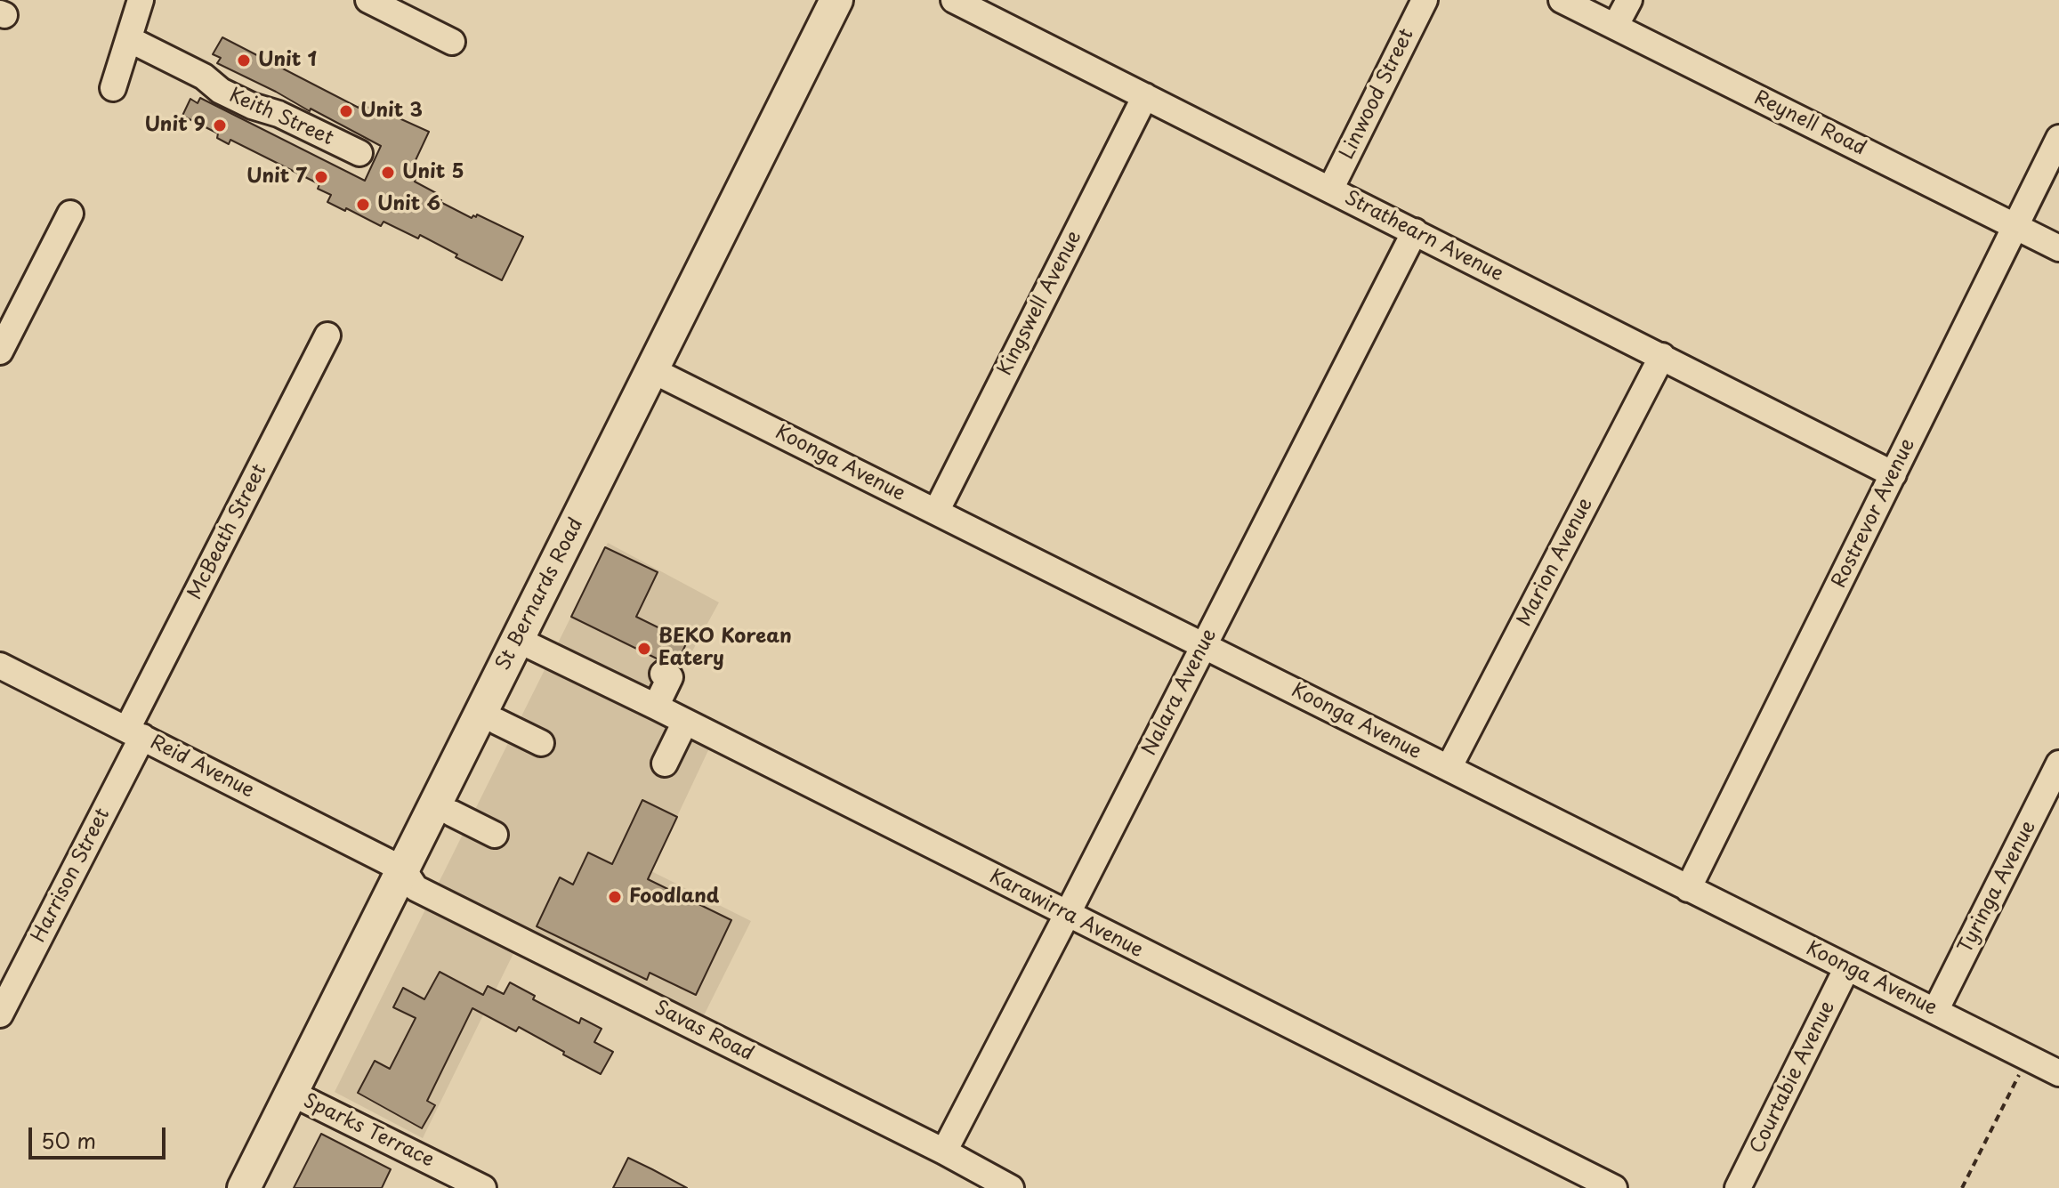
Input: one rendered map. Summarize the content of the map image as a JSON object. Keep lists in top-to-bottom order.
{
  "streets": {
    "main road": ["St Bernards Road"],
    "street": [
      "Linwood Street",
      "Keith Street",
      "Reynell Road",
      "Strathearn Avenue",
      "Kingswell Avenue",
      "Koonga Avenue",
      "Rostrevor Avenue",
      "McBeath Street",
      "Marion Avenue",
      "Nalara Avenue",
      "Reid Avenue",
      "Harrison Street",
      "Tyringa Avenue",
      "Karawirra Avenue",
      "Savas Road",
      "Courtabie Avenue",
      "Sparks Terrace"
    ]
  },
  "crossings": [
    ["Linwood Street", "Strathearn Avenue"],
    ["Reynell Road", "Rostrevor Avenue"],
    ["Strathearn Avenue", "Kingswell Avenue"],
    ["Strathearn Avenue", "Rostrevor Avenue"],
    ["Strathearn Avenue", "Marion Avenue"],
    ["Strathearn Avenue", "Nalara Avenue"],
    ["Kingswell Avenue", "Koonga Avenue"],
    ["Koonga Avenue", "Rostrevor Avenue"],
    ["Koonga Avenue", "Marion Avenue"],
    ["Koonga Avenue", "St Bernards Road"],
    ["Koonga Avenue", "Nalara Avenue"],
    ["Koonga Avenue", "Tyringa Avenue"],
    ["Koonga Avenue", "Courtabie Avenue"],
    ["McBeath Street", "Reid Avenue"],
    ["McBeath Street", "Harrison Street"],
    ["St Bernards Road", "Reid Avenue"],
    ["St Bernards Road", "Karawirra Avenue"],
    ["St Bernards Road", "Savas Road"],
    ["St Bernards Road", "Sparks Terrace"],
    ["Nalara Avenue", "Karawirra Avenue"],
    ["Nalara Avenue", "Savas Road"],
    ["Reid Avenue", "Harrison Street"],
    ["Reid Avenue", "Savas Road"]
  ],
  "places": [
    "Unit 1",
    "Unit 3",
    "Unit 9",
    "Unit 5",
    "Unit 7",
    "Unit 6",
    "BEKO Korean Eatery",
    "Foodland"
  ],
  "scale_bar": "50 m"
}
